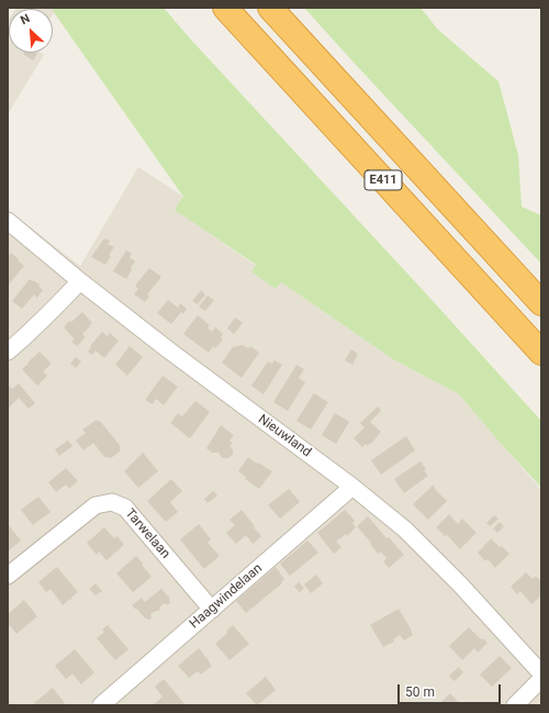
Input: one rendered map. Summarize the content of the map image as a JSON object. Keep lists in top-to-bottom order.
{
  "streets": {
    "highway": ["E411"],
    "street": ["Nieuwland", "Tarwelaan", "Haagwindelaan"]
  },
  "crossings": [
    ["Nieuwland", "Haagwindelaan"],
    ["Tarwelaan", "Haagwindelaan"]
  ],
  "scale_bar": "50 m",
  "north": "top left"
}
